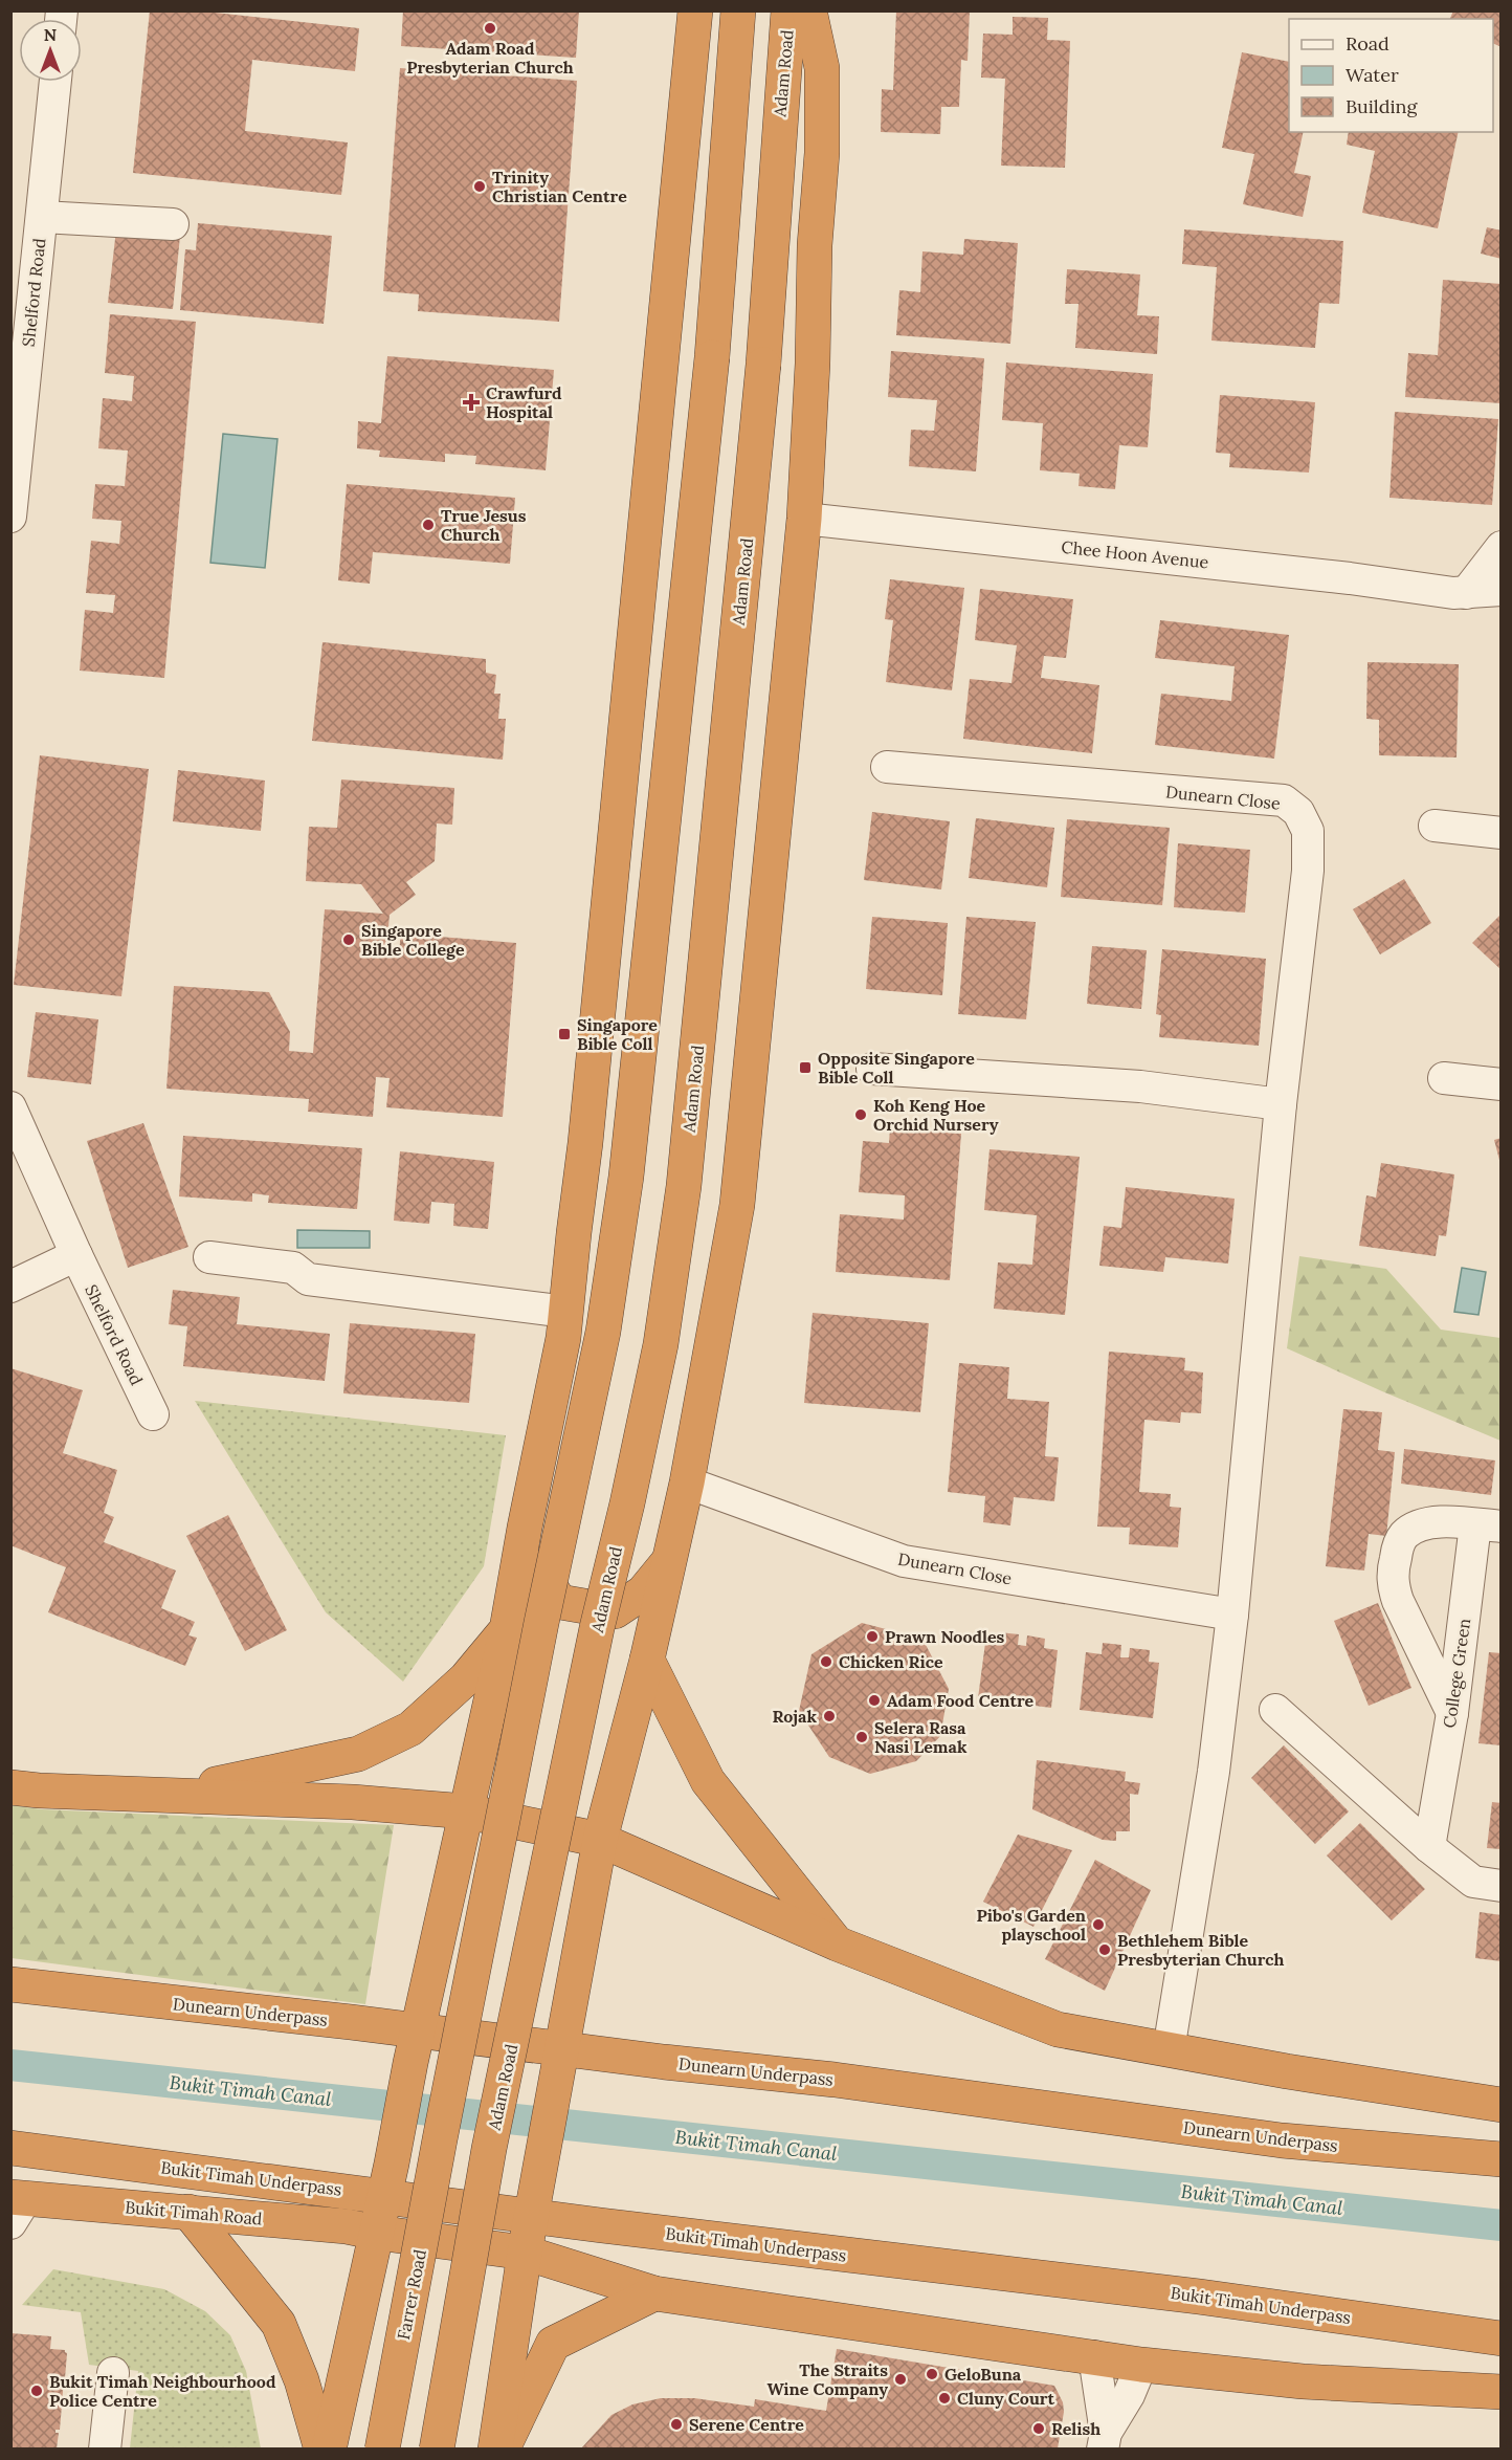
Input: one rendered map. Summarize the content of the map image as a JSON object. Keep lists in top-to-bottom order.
{
  "streets": {
    "highway": [
      "Adam Road",
      "Dunearn Underpass",
      "Bukit Timah Underpass",
      "Bukit Timah Road",
      "Farrer Road"
    ],
    "street": [
      "Shelford Road",
      "Chee Hoon Avenue",
      "Dunearn Close",
      "College Green"
    ]
  },
  "water": ["Bukit Timah Canal"],
  "places": {
    "other": [
      "Adam Road Presbyterian Church",
      "Trinity Christian Centre",
      "True Jesus Church",
      "Singapore Bible College",
      "Koh Keng Hoe Orchid Nursery",
      "Prawn Noodles",
      "Chicken Rice",
      "Adam Food Centre",
      "Rojak",
      "Selera Rasa Nasi Lemak",
      "Pibo's Garden playschool",
      "Bethlehem Bible Presbyterian Church",
      "GeloBuna",
      "The Straits Wine Company",
      "Bukit Timah Neighbourhood Police Centre",
      "Cluny Court",
      "Serene Centre",
      "Relish"
    ],
    "health": ["Crawfurd Hospital"],
    "transit": ["Singapore Bible Coll", "Opposite Singapore Bible Coll"]
  },
  "legend": ["Road", "Water", "Building"],
  "north": "top"
}
